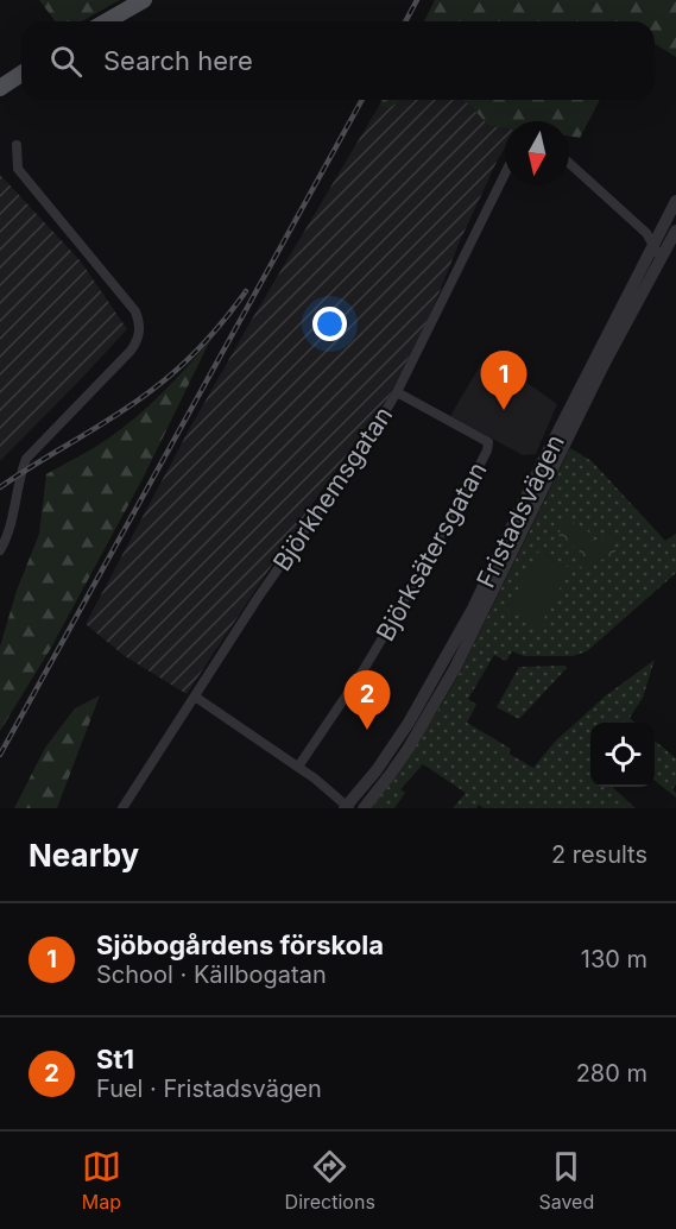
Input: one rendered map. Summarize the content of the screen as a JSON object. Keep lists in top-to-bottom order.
{
  "streets": {
    "street": ["Björkhemsgatan", "Fristadsvägen", "Björksätersgatan"]
  },
  "crossings": [
    ["Björkhemsgatan", "Björksätersgatan"]
  ],
  "north": "bottom",
  "page": {
    "search": "Search here",
    "pins": ["1", "2"],
    "heading": ["Nearby", "2 results"],
    "list": [
      {
        "mark": "1",
        "name": "Sjöbogårdens förskola",
        "note": "School · Källbogatan",
        "value": "130 m"
      },
      {
        "mark": "2",
        "name": "St1",
        "note": "Fuel · Fristadsvägen",
        "value": "280 m"
      }
    ],
    "nav": ["Map", "Directions", "Saved"]
  }
}
